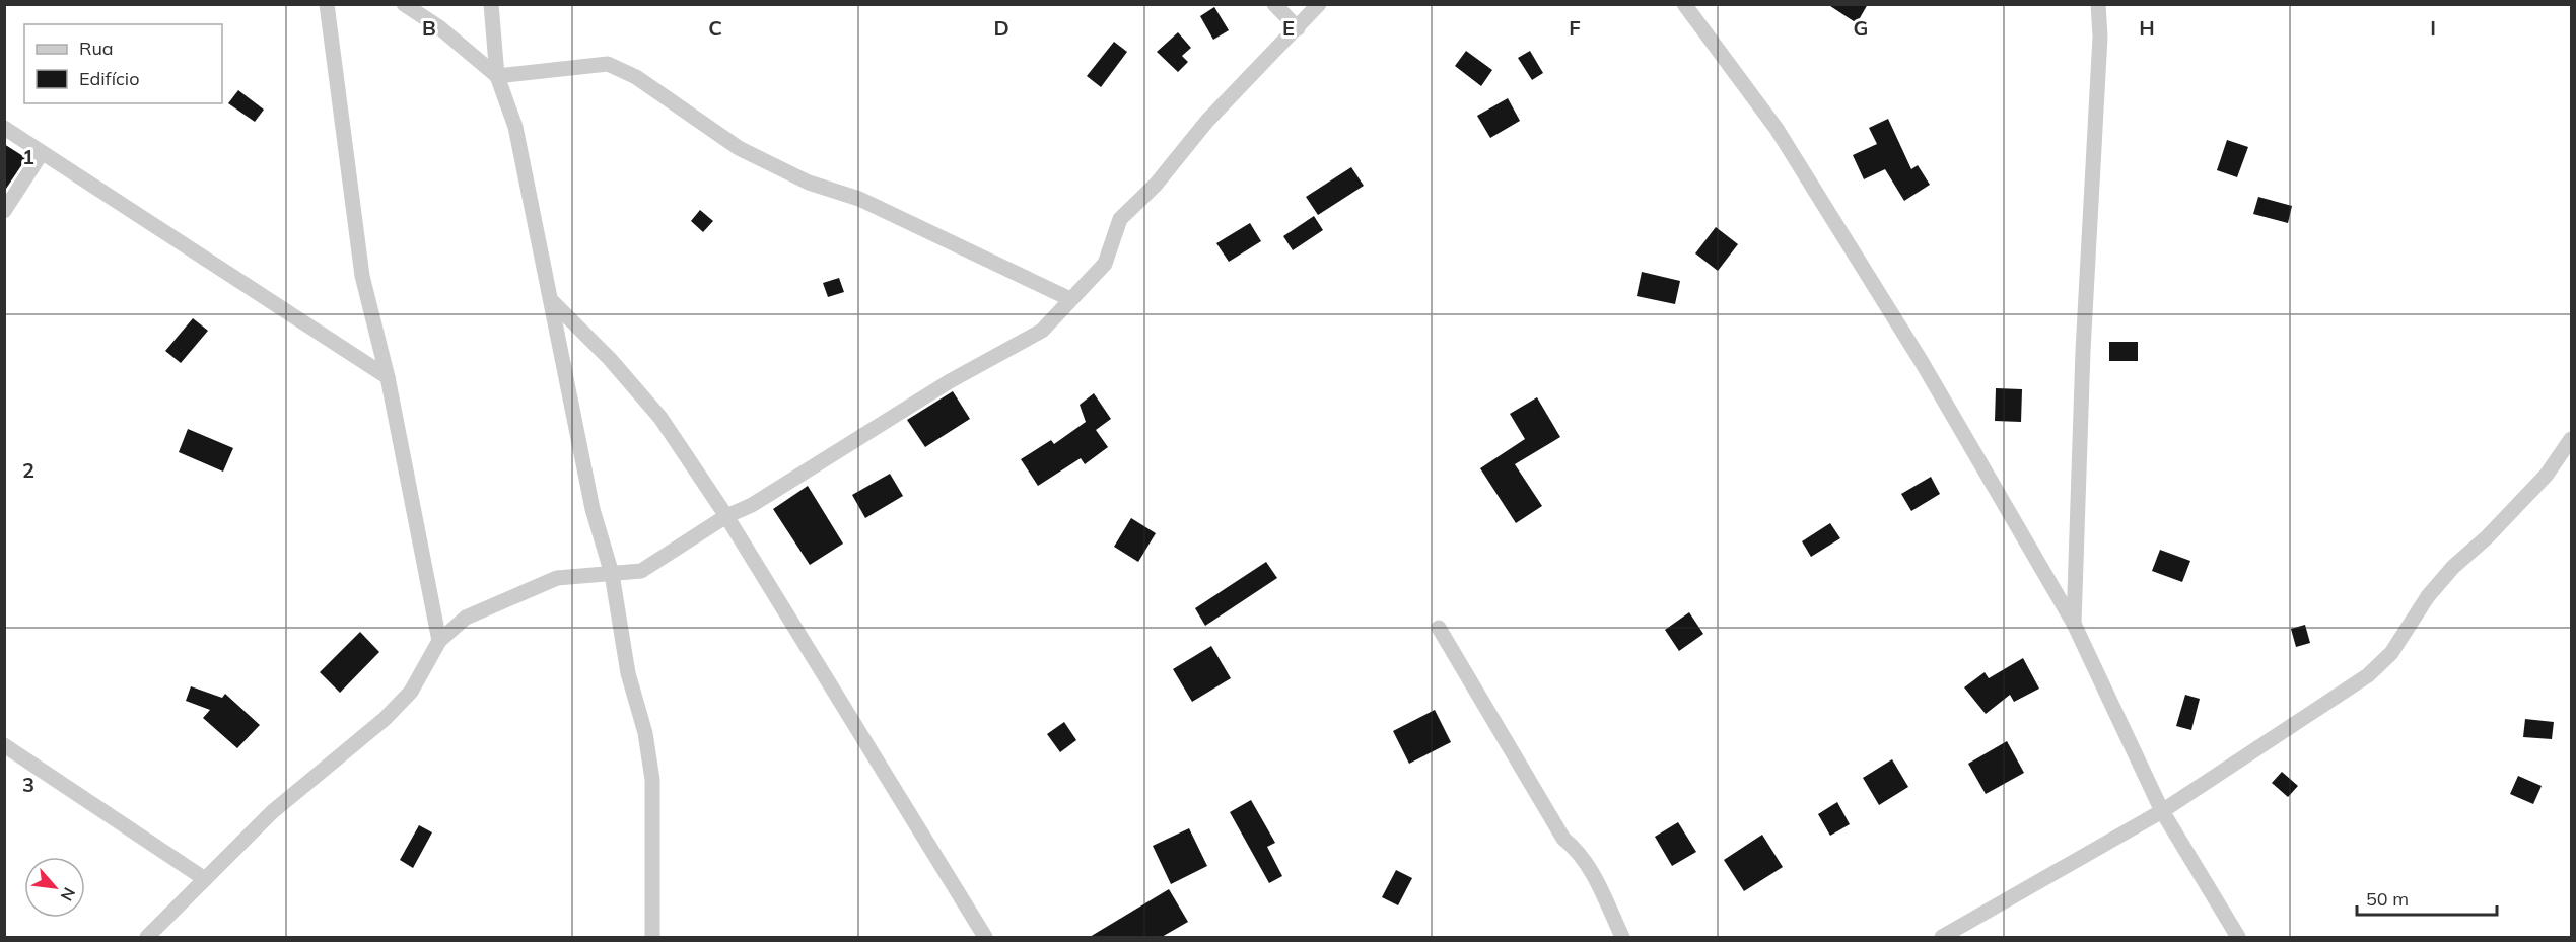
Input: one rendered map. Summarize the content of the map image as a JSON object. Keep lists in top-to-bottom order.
{
  "legend": ["Rua", "Edifício"],
  "scale_bar": "50 m",
  "north": "bottom right",
  "grid": {
    "columns": [
      "B",
      "C",
      "D",
      "E",
      "F",
      "G",
      "H",
      "I"
    ],
    "rows": ["1", "2", "3"]
  }
}
